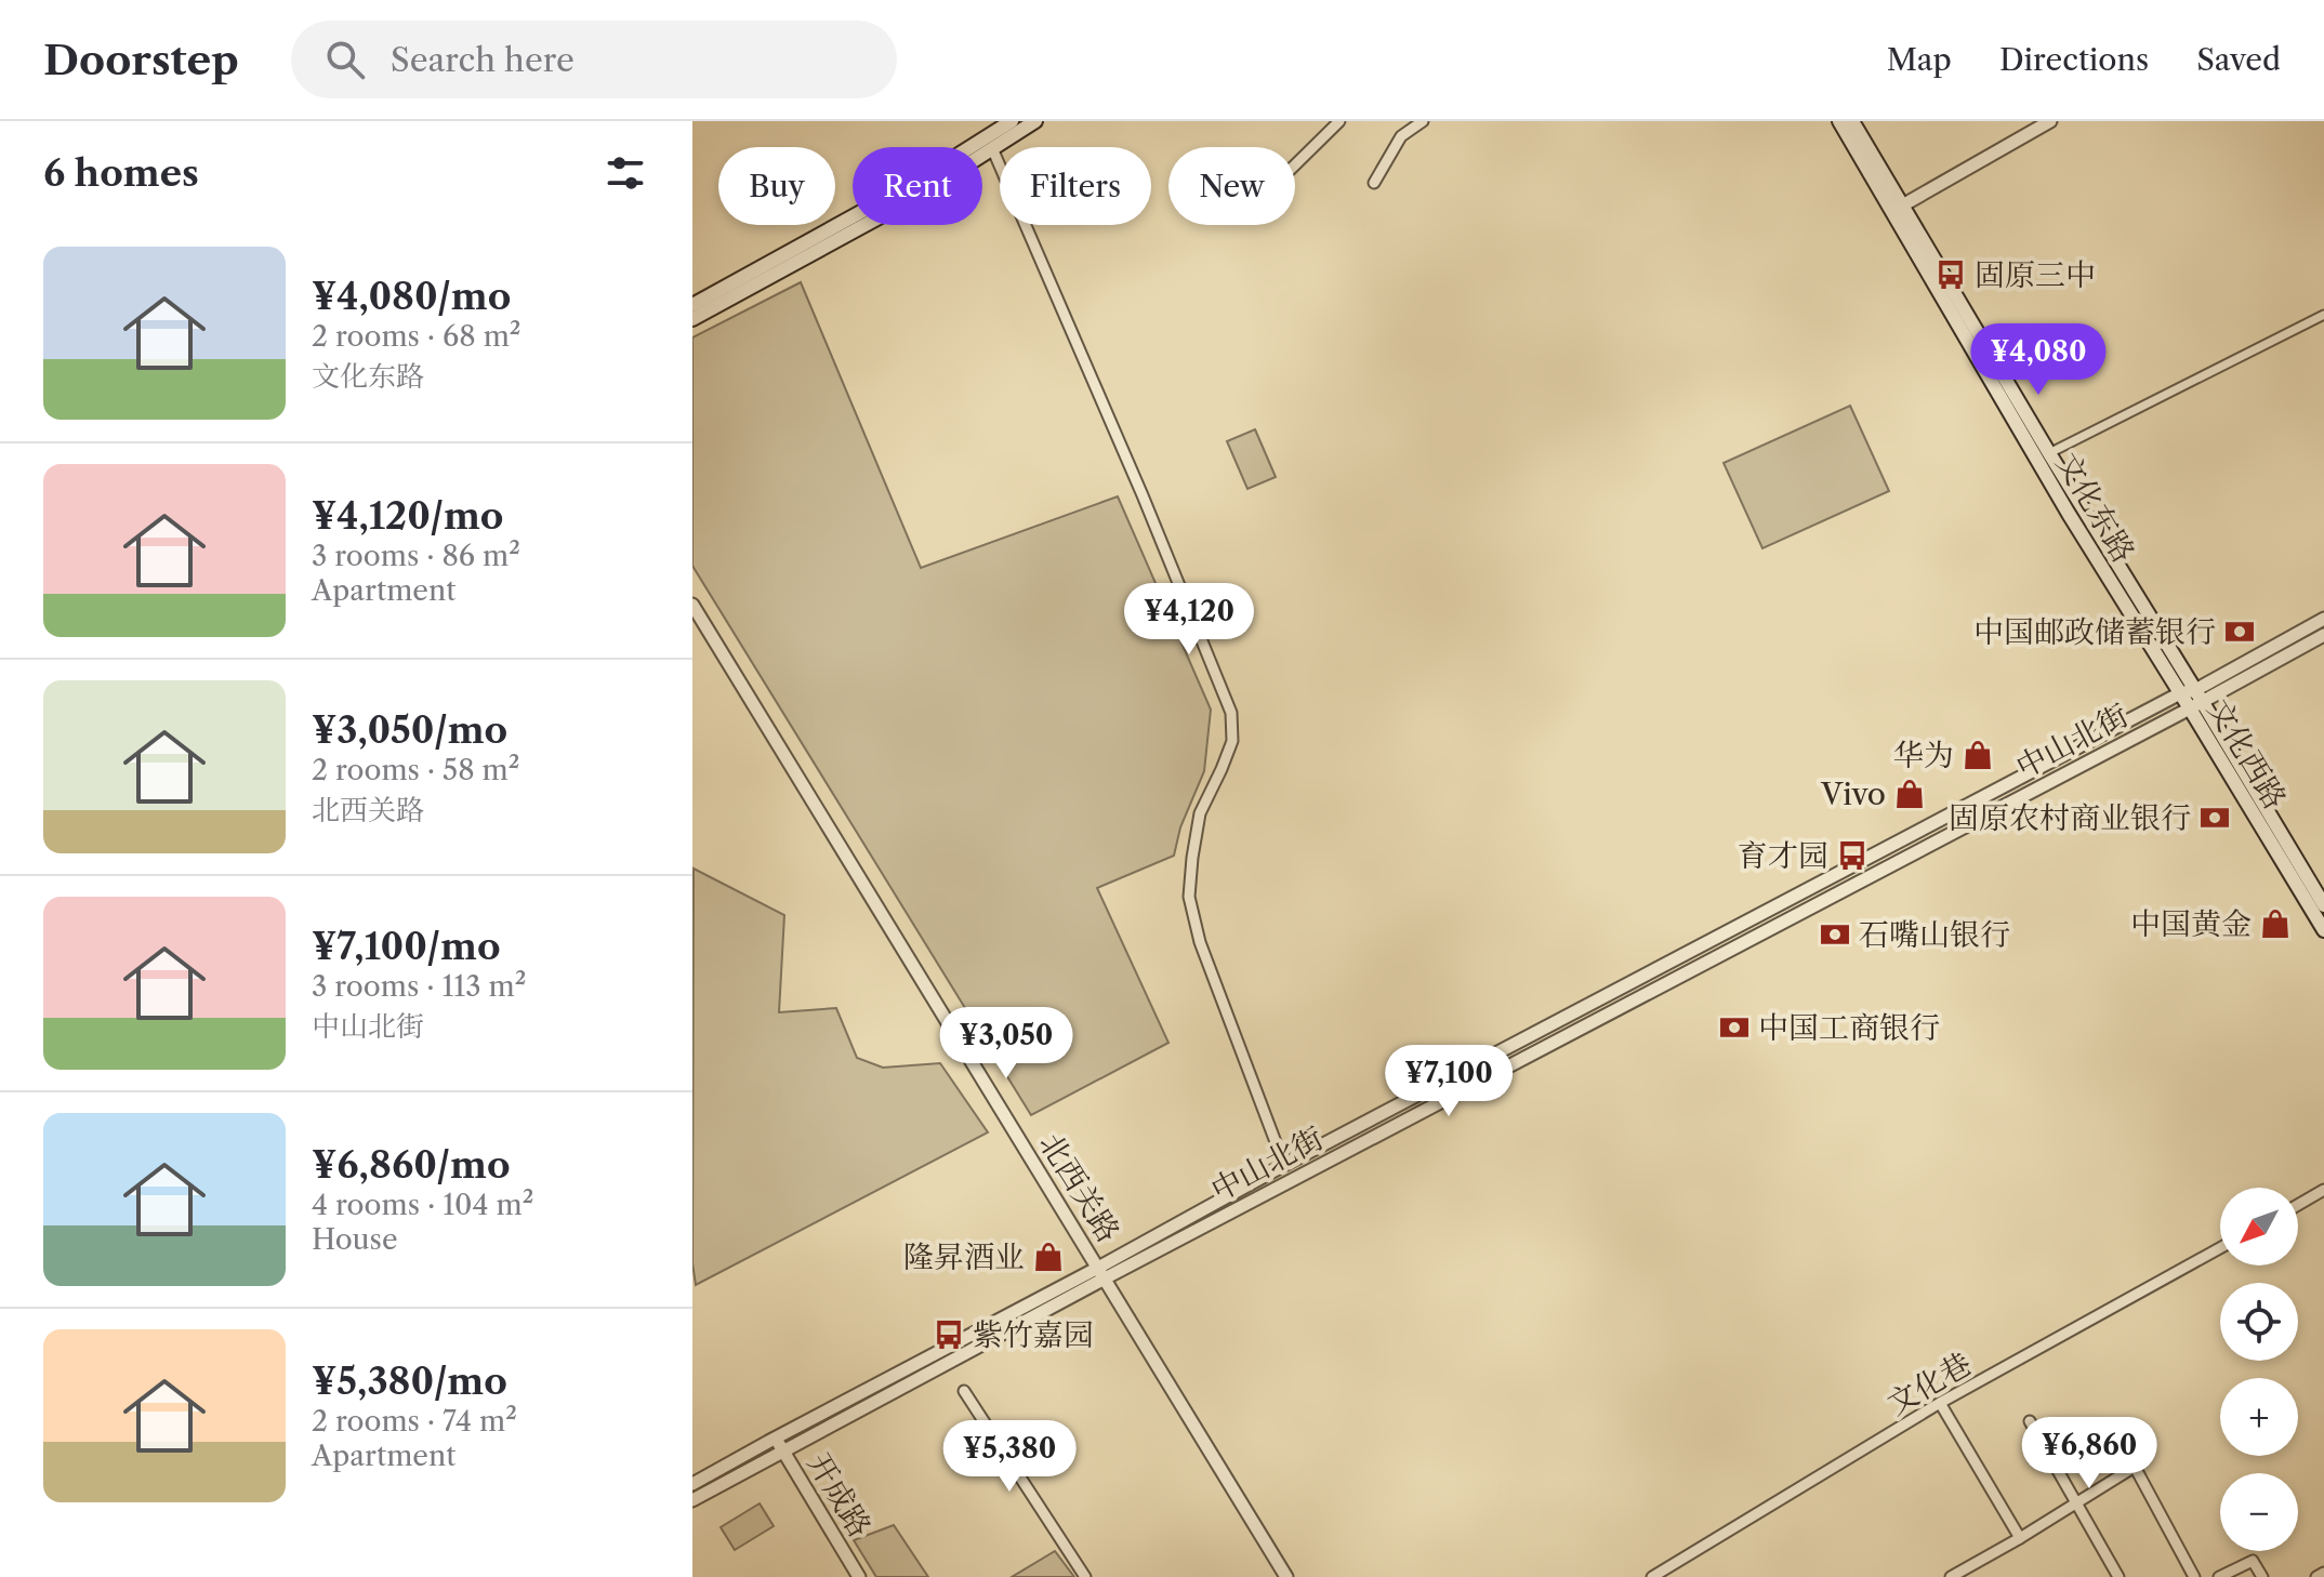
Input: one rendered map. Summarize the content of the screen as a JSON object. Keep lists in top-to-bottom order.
{
  "streets": {
    "main road": ["文化东路", "文化西路"],
    "street": [
      "中山北街",
      "北西关路",
      "文化巷",
      "开成路"
    ]
  },
  "crossings": [
    ["文化东路", "中山北街"],
    ["文化东路", "文化西路"],
    ["中山北街", "文化西路"],
    ["中山北街", "北西关路"],
    ["中山北街", "开成路"]
  ],
  "places": {
    "bus stop": ["固原三中", "育才园", "紫竹嘉园"],
    "bank": [
      "中国邮政储蓄银行",
      "固原农村商业银行",
      "石嘴山银行",
      "中国工商银行"
    ],
    "shop": [
      "华为",
      "Vivo",
      "中国黄金",
      "隆昇酒业"
    ]
  },
  "north": "bottom left",
  "page": {
    "header": "Doorstep",
    "search": "Search here",
    "nav": ["Map", "Directions", "Saved"],
    "heading": "6 homes",
    "chip": [
      "Buy",
      "Rent",
      "Filters",
      "New"
    ],
    "list": [
      {
        "name": "¥4,080/mo",
        "note": "2 rooms · 68 m² · 文化东路"
      },
      {
        "name": "¥4,120/mo",
        "note": "3 rooms · 86 m² · Apartment"
      },
      {
        "name": "¥3,050/mo",
        "note": "2 rooms · 58 m² · 北西关路"
      },
      {
        "name": "¥7,100/mo",
        "note": "3 rooms · 113 m² · 中山北街"
      },
      {
        "name": "¥6,860/mo",
        "note": "4 rooms · 104 m² · House"
      },
      {
        "name": "¥5,380/mo",
        "note": "2 rooms · 74 m² · Apartment"
      }
    ],
    "price": [
      "¥4,080",
      "¥4,120",
      "¥3,050",
      "¥7,100",
      "¥6,860",
      "¥5,380"
    ],
    "map_buttons": ["+", "−"]
  }
}
